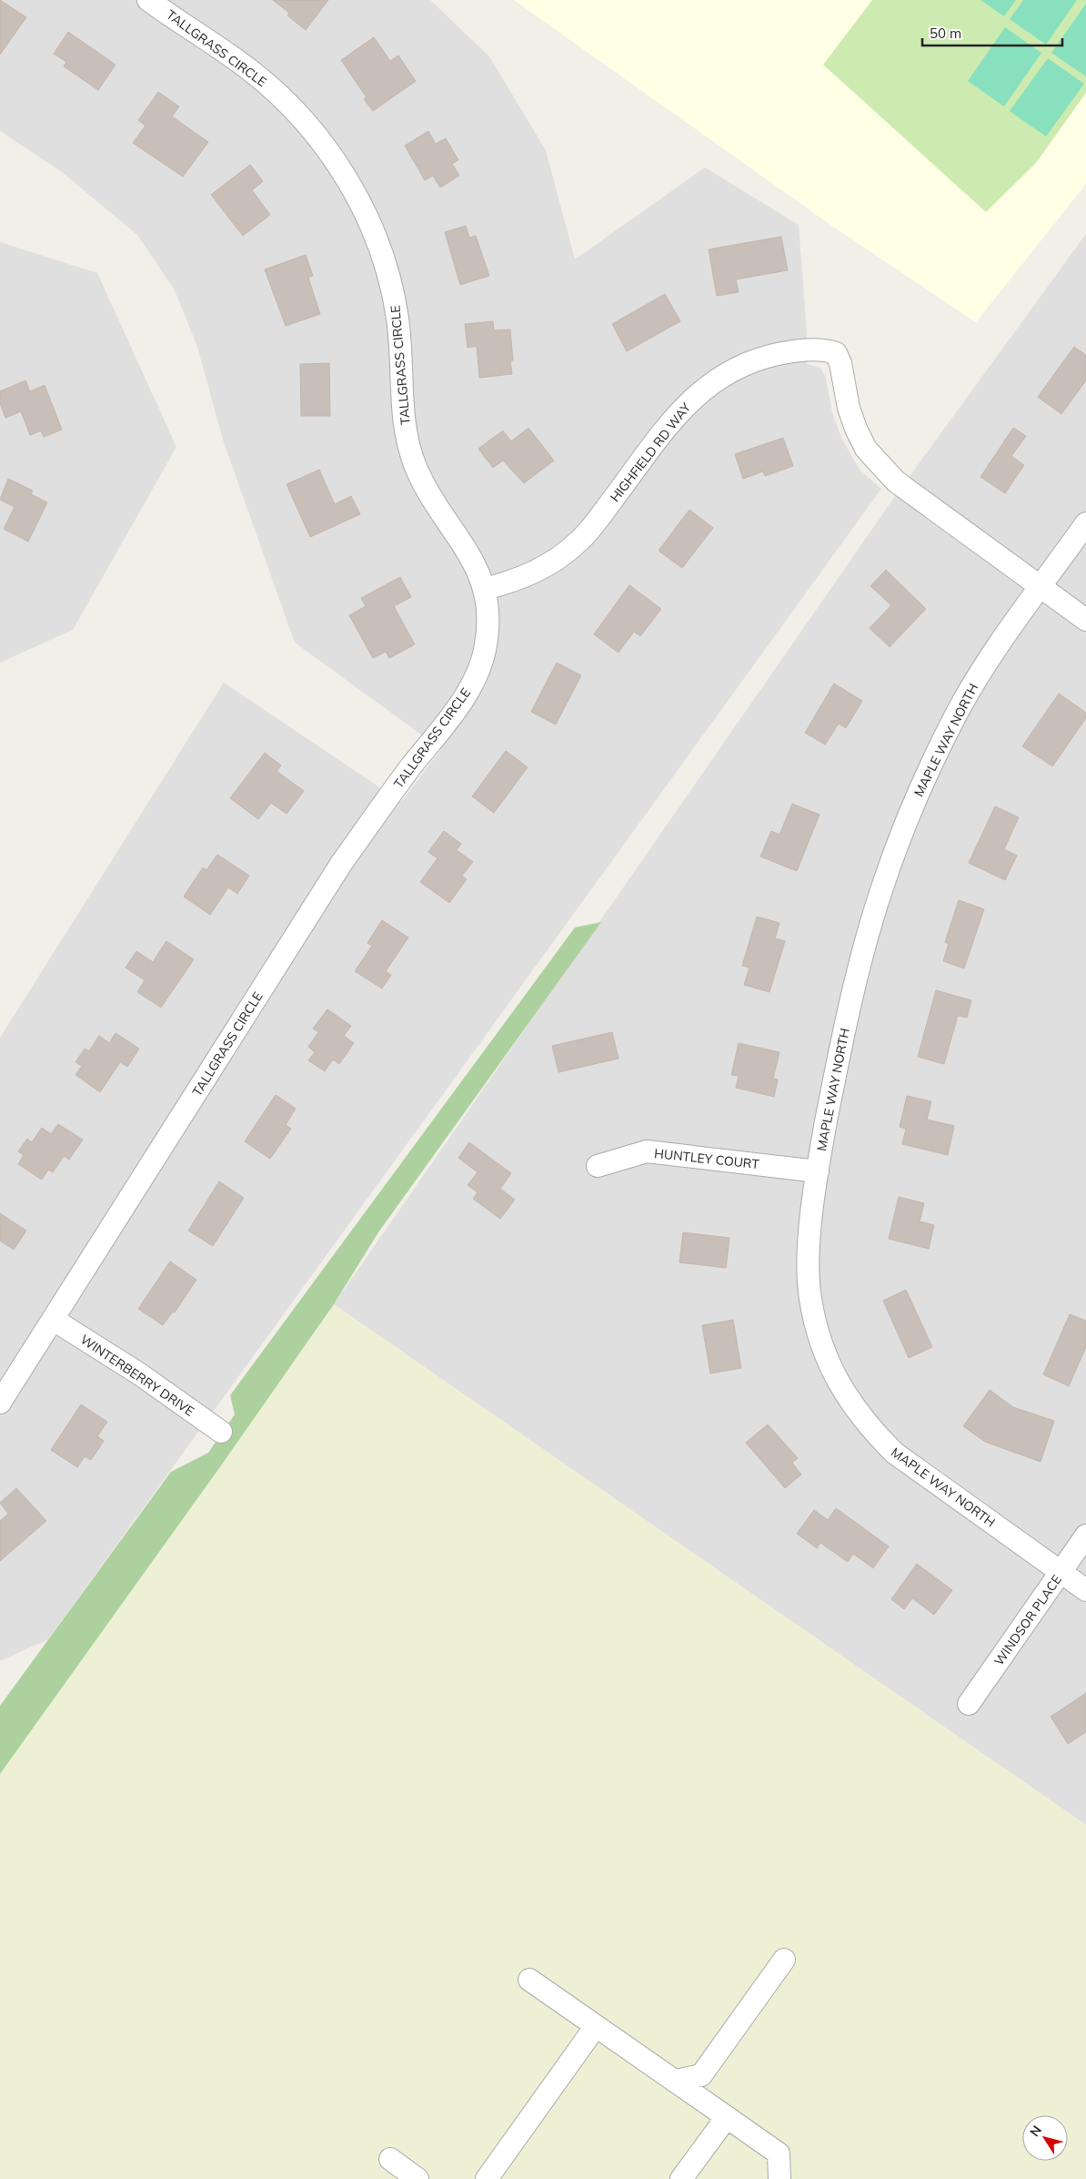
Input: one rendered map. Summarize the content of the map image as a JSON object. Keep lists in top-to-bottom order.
{
  "streets": {
    "street": [
      "TALLGRASS CIRCLE",
      "HIGHFIELD RD WAY",
      "MAPLE WAY NORTH",
      "HUNTLEY COURT",
      "WINTERBERRY DRIVE",
      "WINDSOR PLACE"
    ]
  },
  "crossings": [
    ["TALLGRASS CIRCLE", "HIGHFIELD RD WAY"],
    ["TALLGRASS CIRCLE", "WINTERBERRY DRIVE"],
    ["HIGHFIELD RD WAY", "MAPLE WAY NORTH"],
    ["MAPLE WAY NORTH", "HUNTLEY COURT"],
    ["MAPLE WAY NORTH", "WINDSOR PLACE"]
  ],
  "scale_bar": "50 m",
  "north": "top left"
}
